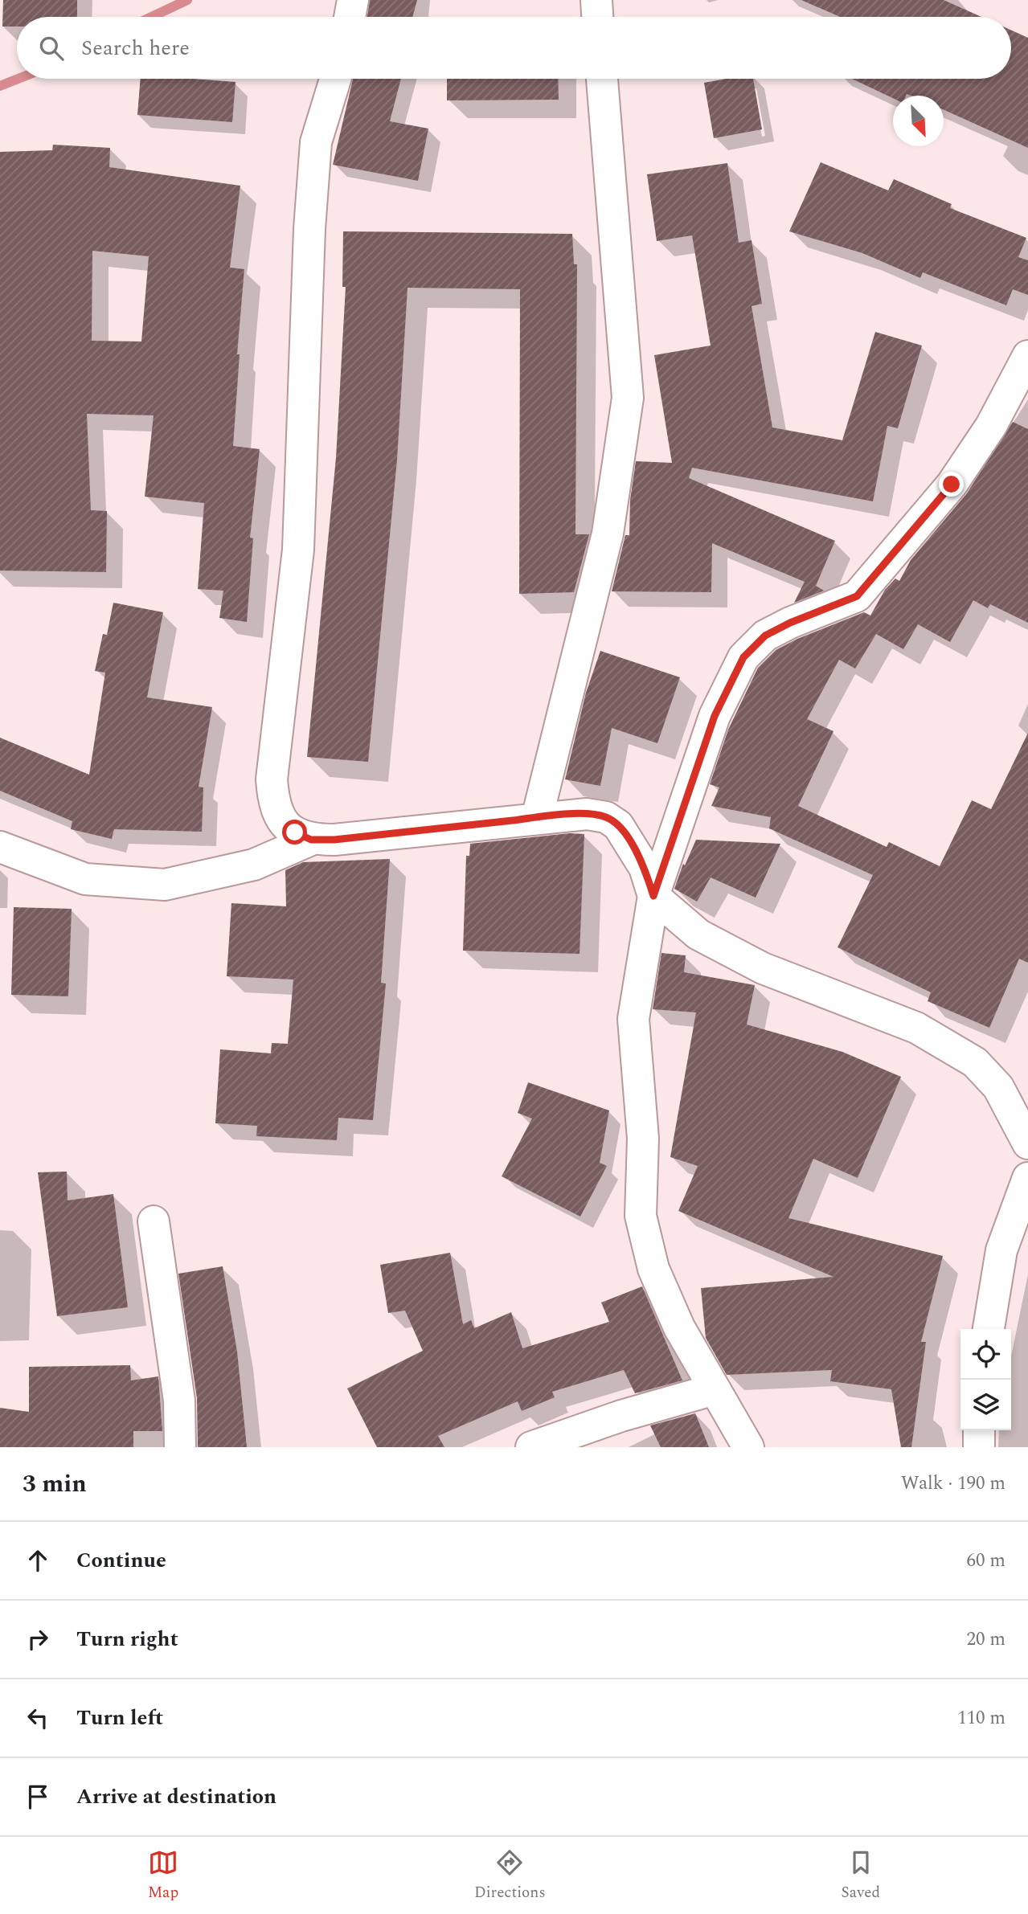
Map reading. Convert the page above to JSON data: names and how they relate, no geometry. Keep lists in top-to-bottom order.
{
  "north": "bottom right",
  "page": {
    "search": "Search here",
    "heading": ["3 min", "Walk · 190 m"],
    "list": [
      ["Continue", "60 m"],
      ["Turn right", "20 m"],
      ["Turn left", "110 m"],
      "Arrive at destination"
    ],
    "nav": ["Map", "Directions", "Saved"]
  }
}
